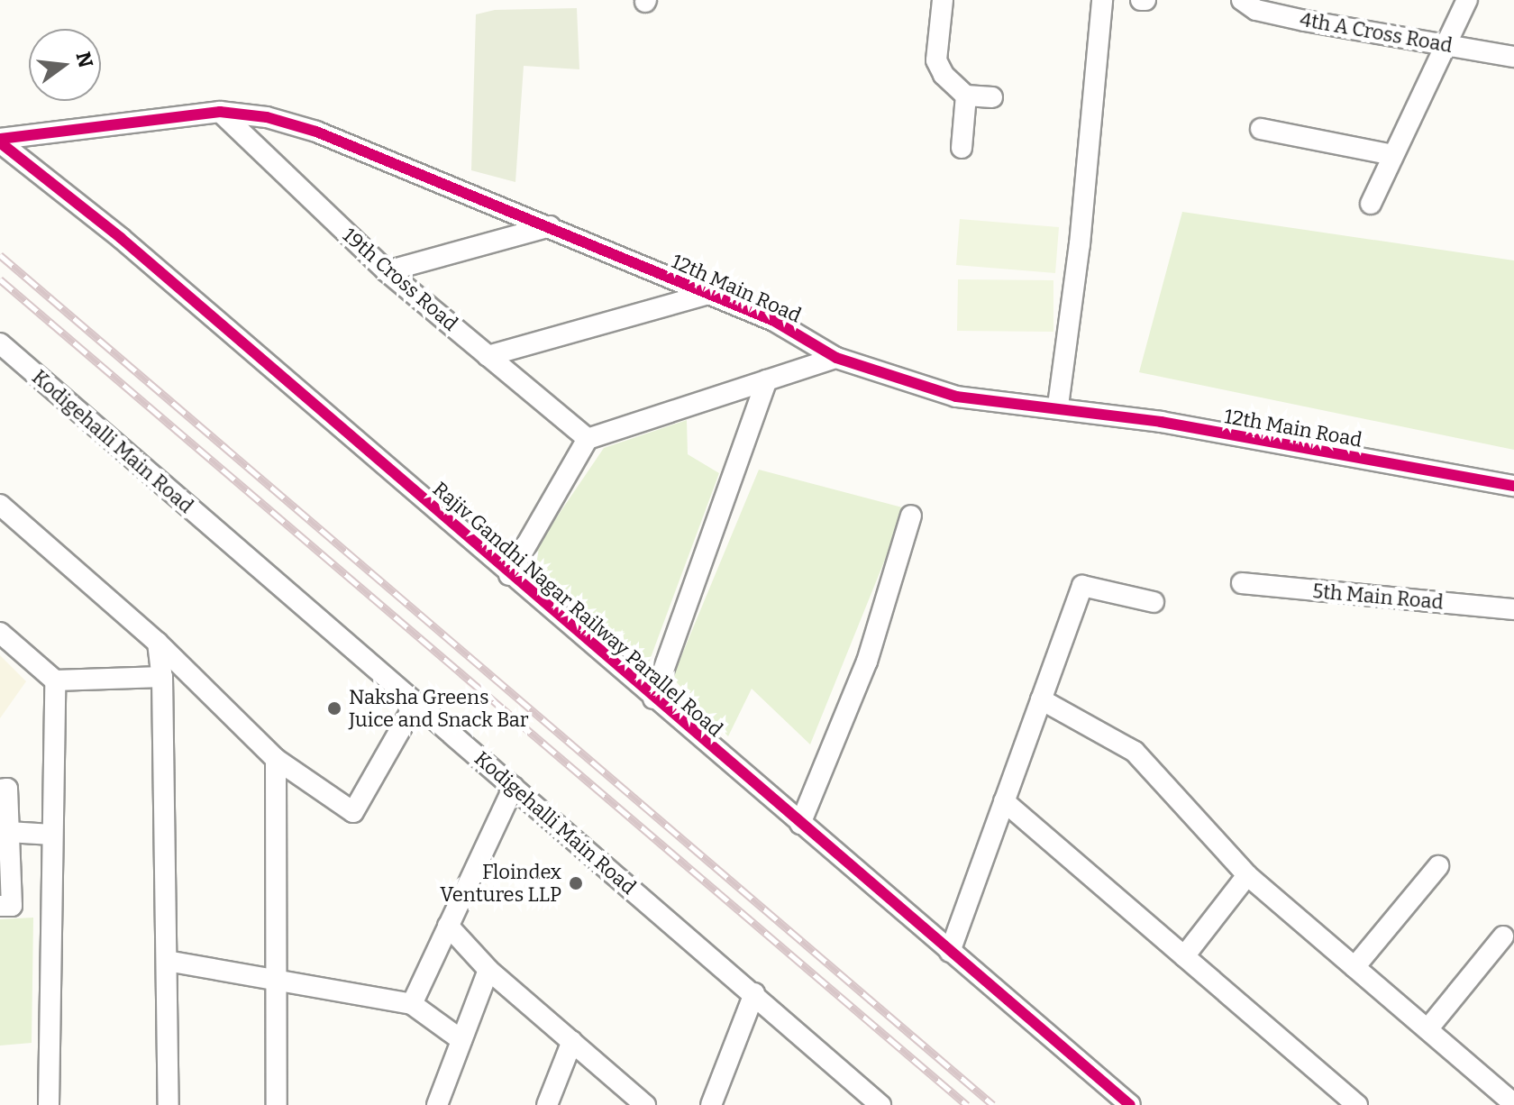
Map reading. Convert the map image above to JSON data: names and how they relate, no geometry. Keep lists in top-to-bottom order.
{
  "streets": {
    "street": [
      "4th A Cross Road",
      "19th Cross Road",
      "12th Main Road",
      "Kodigehalli Main Road",
      "5th Main Road",
      "Rajiv Gandhi Nagar Railway Parallel Road"
    ]
  },
  "crossings": [
    ["19th Cross Road", "12th Main Road"],
    ["12th Main Road", "Rajiv Gandhi Nagar Railway Parallel Road"]
  ],
  "places": ["Naksha Greens Juice and Snack Bar", "Floindex Ventures LLP"],
  "north": "right"
}
